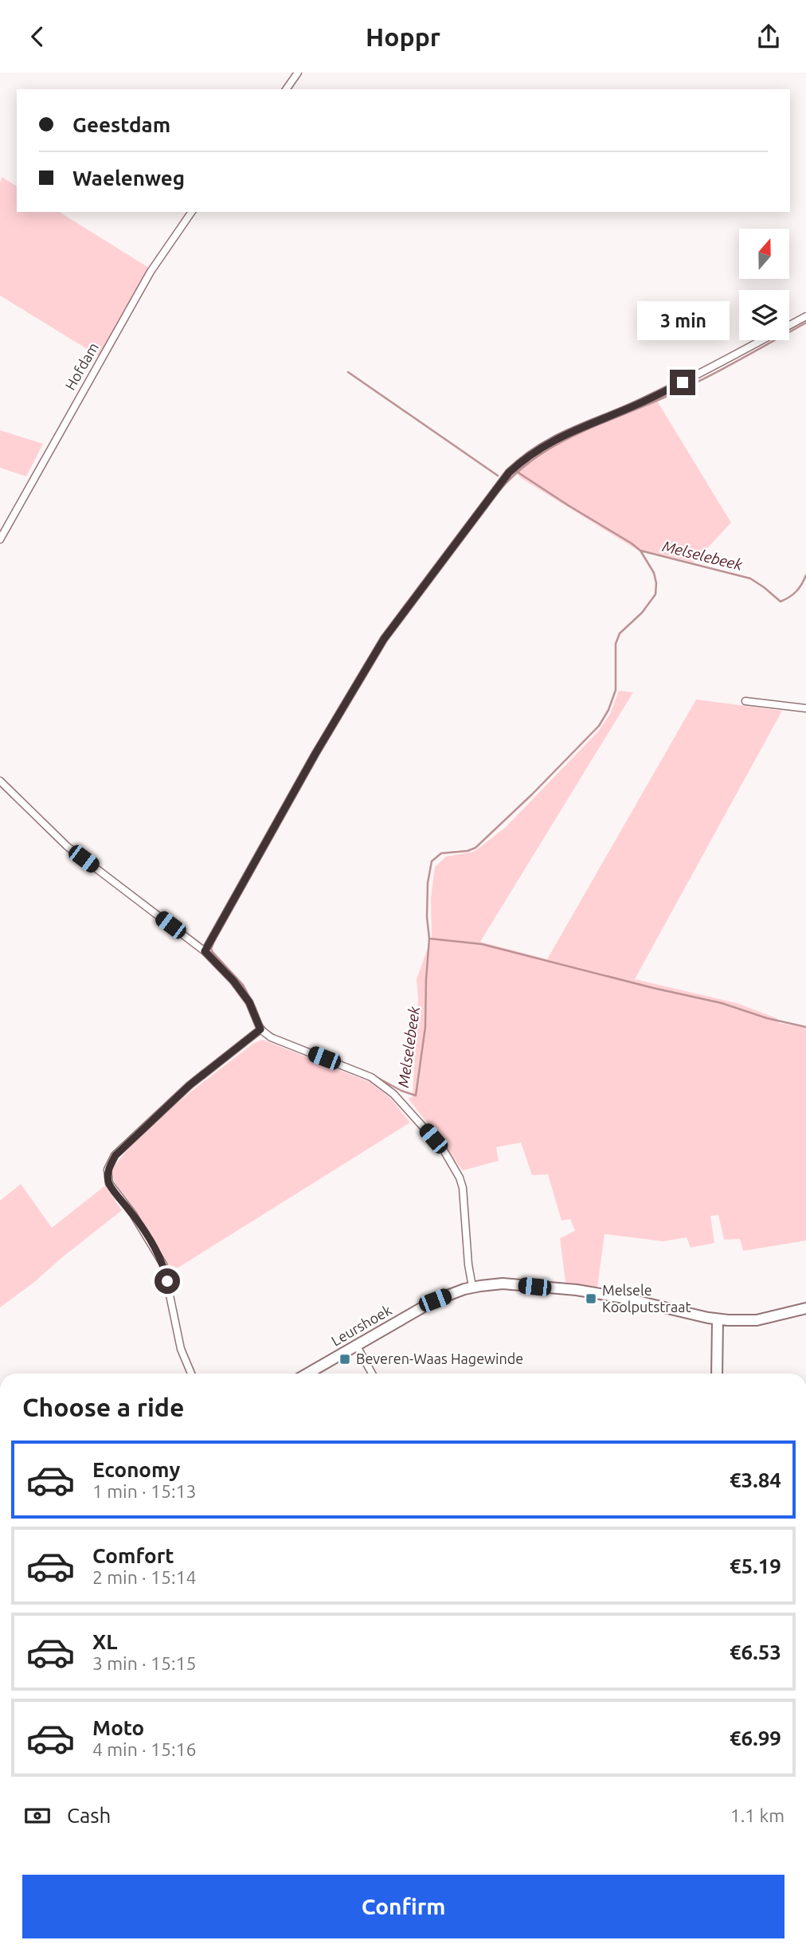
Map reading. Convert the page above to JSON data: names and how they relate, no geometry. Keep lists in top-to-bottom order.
{
  "streets": {
    "street": ["Hofdam", "Leurshoek"]
  },
  "water": ["Melselebeek"],
  "places": {
    "transit": ["Melsele Koolputstraat", "Beveren-Waas Hagewinde"]
  },
  "north": "top",
  "page": {
    "header": "Hoppr",
    "banner": ["Geestdam", "Waelenweg"],
    "bubble": "3 min",
    "heading": "Choose a ride",
    "list": [
      {
        "name": "Economy",
        "note": "1 min · 15:13",
        "value": "€3.84"
      },
      {
        "name": "Comfort",
        "note": "2 min · 15:14",
        "value": "€5.19"
      },
      {
        "name": "XL",
        "note": "3 min · 15:15",
        "value": "€6.53"
      },
      {
        "name": "Moto",
        "note": "4 min · 15:16",
        "value": "€6.99"
      }
    ],
    "pay": ["Cash", "1.1 km"],
    "buttons": "Confirm"
  }
}
